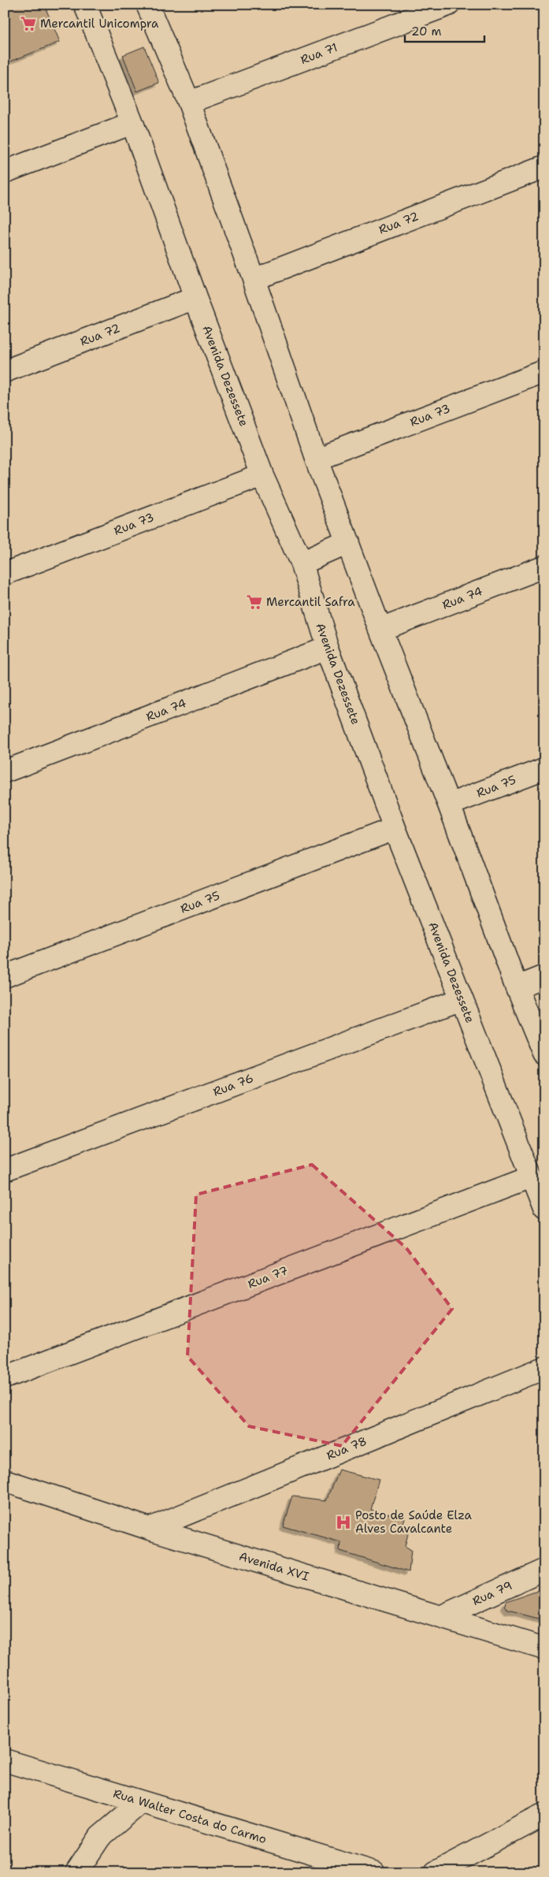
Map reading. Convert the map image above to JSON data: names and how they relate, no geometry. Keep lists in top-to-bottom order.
{
  "streets": {
    "street": [
      "Rua 71",
      "Rua 72",
      "Avenida Dezessete",
      "Rua 73",
      "Rua 74",
      "Rua 75",
      "Rua 76",
      "Rua 77",
      "Rua 78",
      "Avenida XVI",
      "Rua 79",
      "Rua Walter Costa do Carmo"
    ]
  },
  "crossings": [
    ["Rua 72", "Avenida Dezessete"],
    ["Avenida Dezessete", "Rua 73"],
    ["Avenida Dezessete", "Rua 74"],
    ["Avenida Dezessete", "Rua 75"],
    ["Avenida Dezessete", "Rua 76"],
    ["Avenida Dezessete", "Rua 77"],
    ["Rua 78", "Avenida XVI"],
    ["Avenida XVI", "Rua 79"]
  ],
  "places": {
    "supermarket": ["Mercantil Unicompra", "Mercantil Safra"],
    "hospital": ["Posto de Saúde Elza Alves Cavalcante"]
  },
  "scale_bar": "20 m"
}
